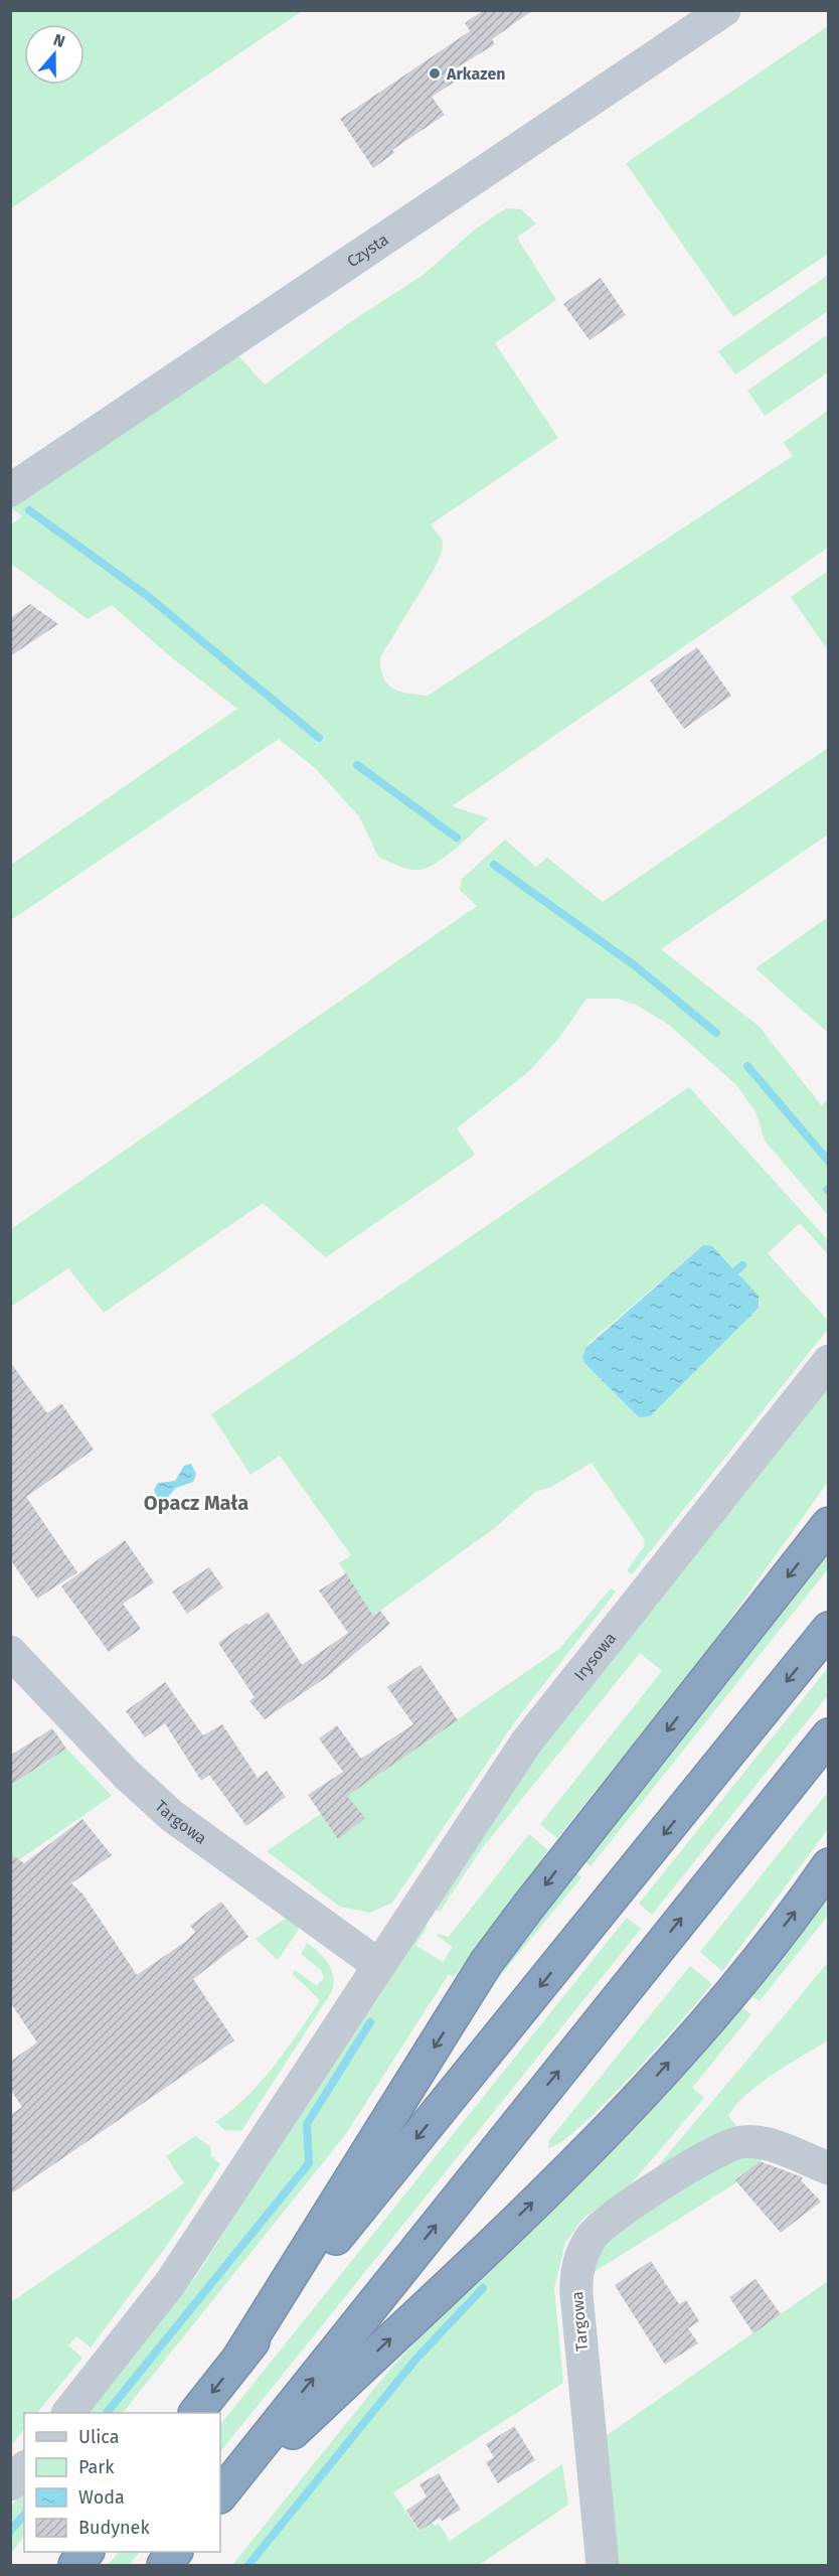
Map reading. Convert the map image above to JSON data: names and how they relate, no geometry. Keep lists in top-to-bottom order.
{
  "streets": {
    "street": ["Czysta", "Irysowa", "Targowa"]
  },
  "crossings": [
    ["Irysowa", "Targowa"]
  ],
  "districts": ["Opacz Mała"],
  "places": ["Arkazen"],
  "legend": [
    "Ulica",
    "Park",
    "Woda",
    "Budynek"
  ],
  "north": "top"
}
